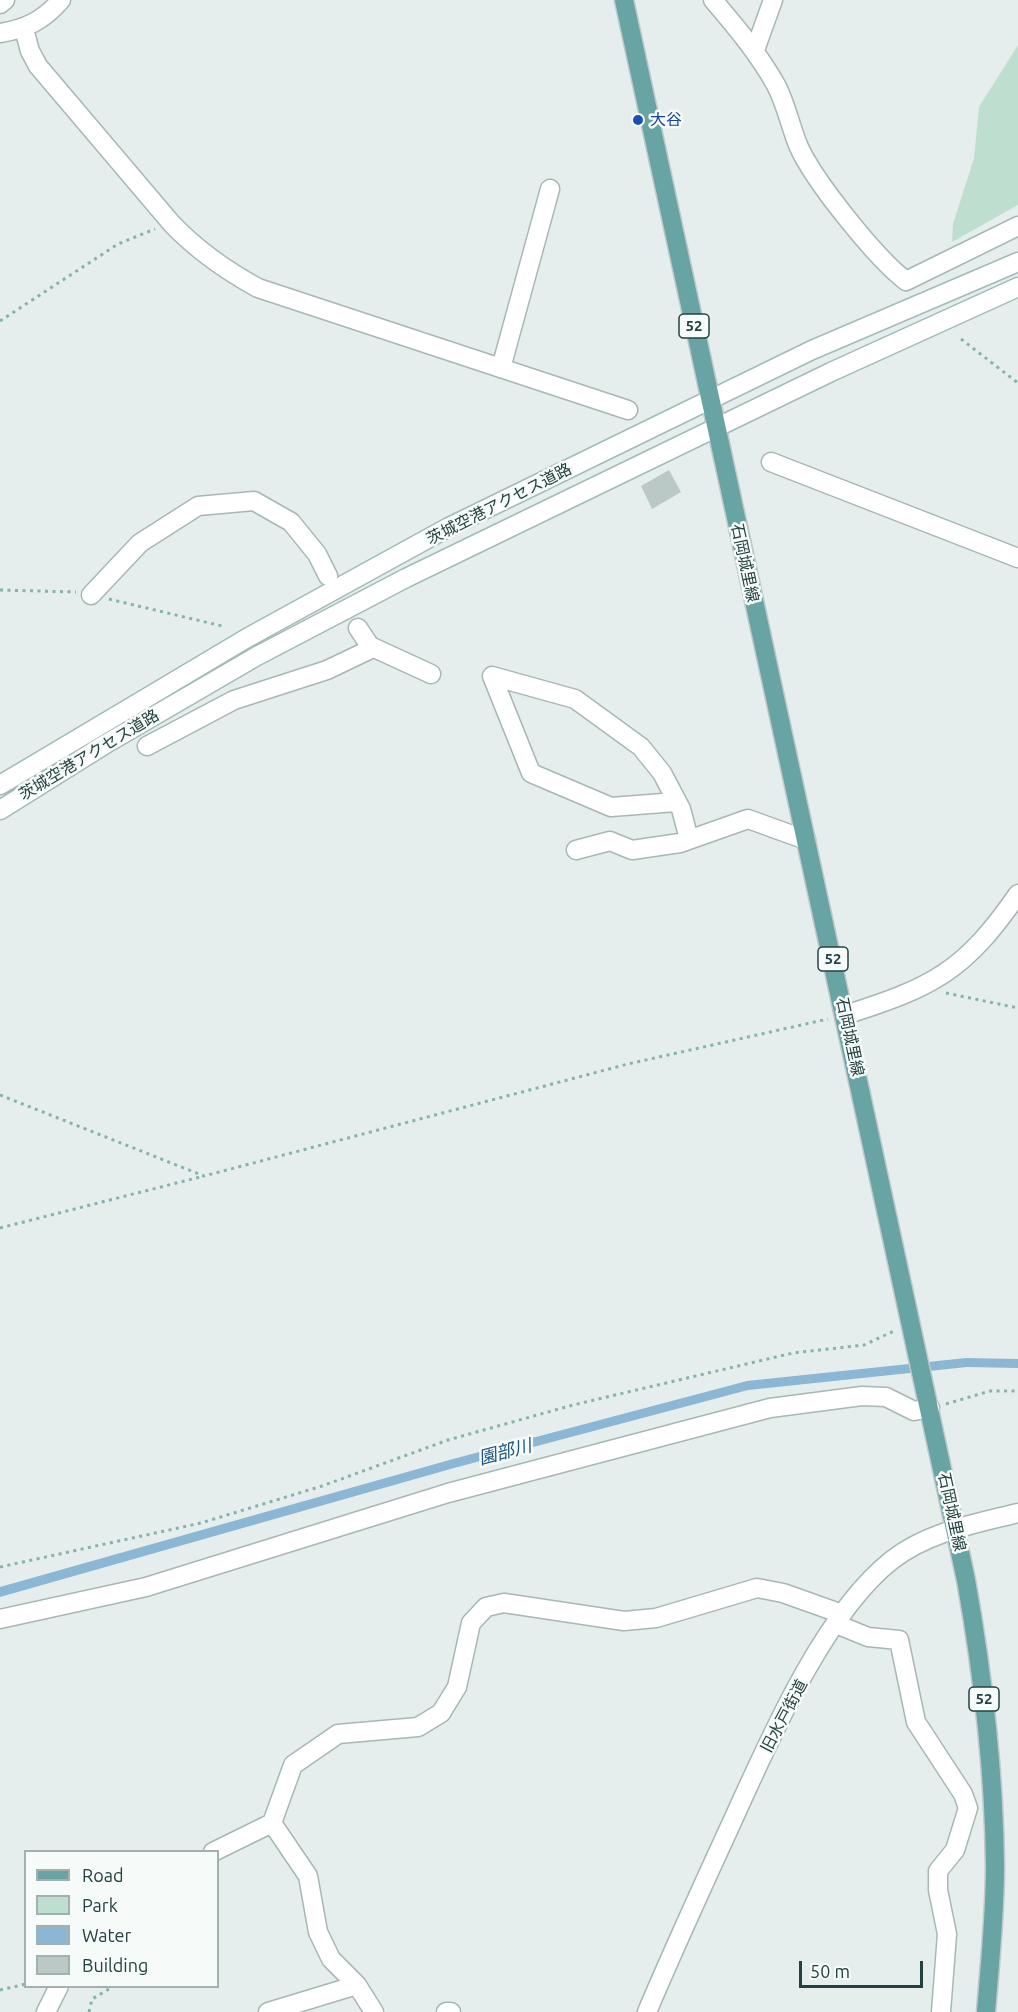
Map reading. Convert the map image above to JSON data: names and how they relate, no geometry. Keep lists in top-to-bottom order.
{
  "streets": {
    "main road": ["52", "石岡城里線"],
    "street": ["茨城空港アクセス道路", "旧水戸街道"]
  },
  "crossings": [
    ["茨城空港アクセス道路", "石岡城里線"],
    ["石岡城里線", "旧水戸街道"]
  ],
  "water": ["園部川"],
  "places": ["大谷"],
  "legend": [
    "Road",
    "Park",
    "Water",
    "Building"
  ],
  "scale_bar": "50 m"
}
